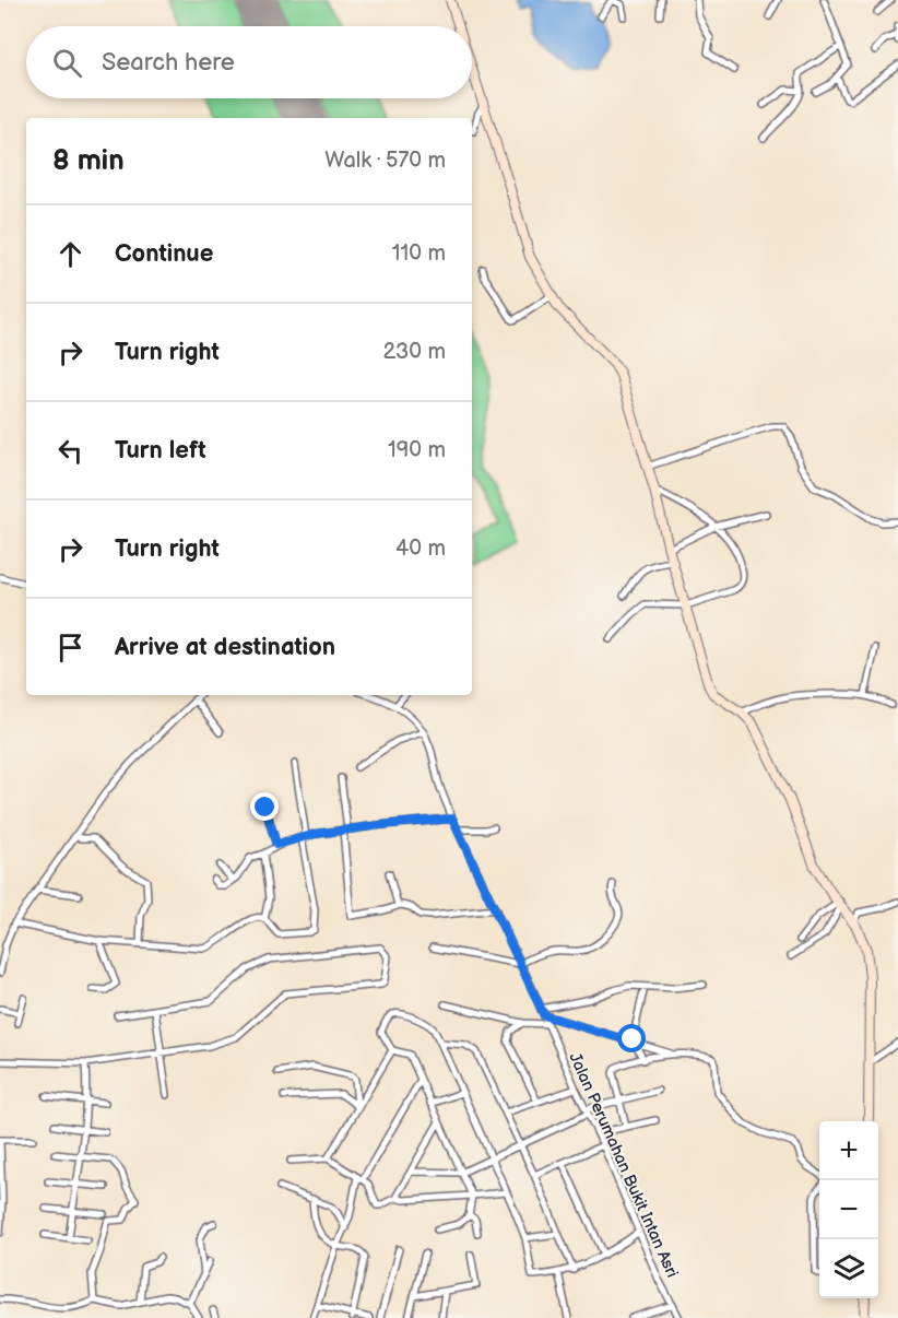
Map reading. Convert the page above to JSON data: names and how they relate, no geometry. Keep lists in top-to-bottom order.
{
  "streets": {
    "street": ["Jalan Perumahan Bukit Intan Asri"]
  },
  "page": {
    "search": "Search here",
    "heading": ["8 min", "Walk · 570 m"],
    "list": [
      ["Continue", "110 m"],
      ["Turn right", "230 m"],
      ["Turn left", "190 m"],
      ["Turn right", "40 m"],
      "Arrive at destination"
    ],
    "map_buttons": ["+", "−"]
  }
}
